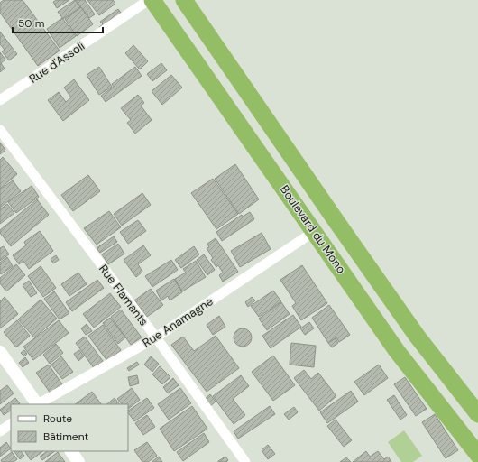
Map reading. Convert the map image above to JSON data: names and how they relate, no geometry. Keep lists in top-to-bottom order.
{
  "streets": {
    "highway": ["Boulevard du Mono"],
    "street": ["Rue d'Assoli", "Rue Flamants", "Rue Anamagne"]
  },
  "crossings": [
    ["Boulevard du Mono", "Rue Anamagne"],
    ["Rue Flamants", "Rue Anamagne"]
  ],
  "legend": ["Route", "Bâtiment"],
  "scale_bar": "50 m"
}
